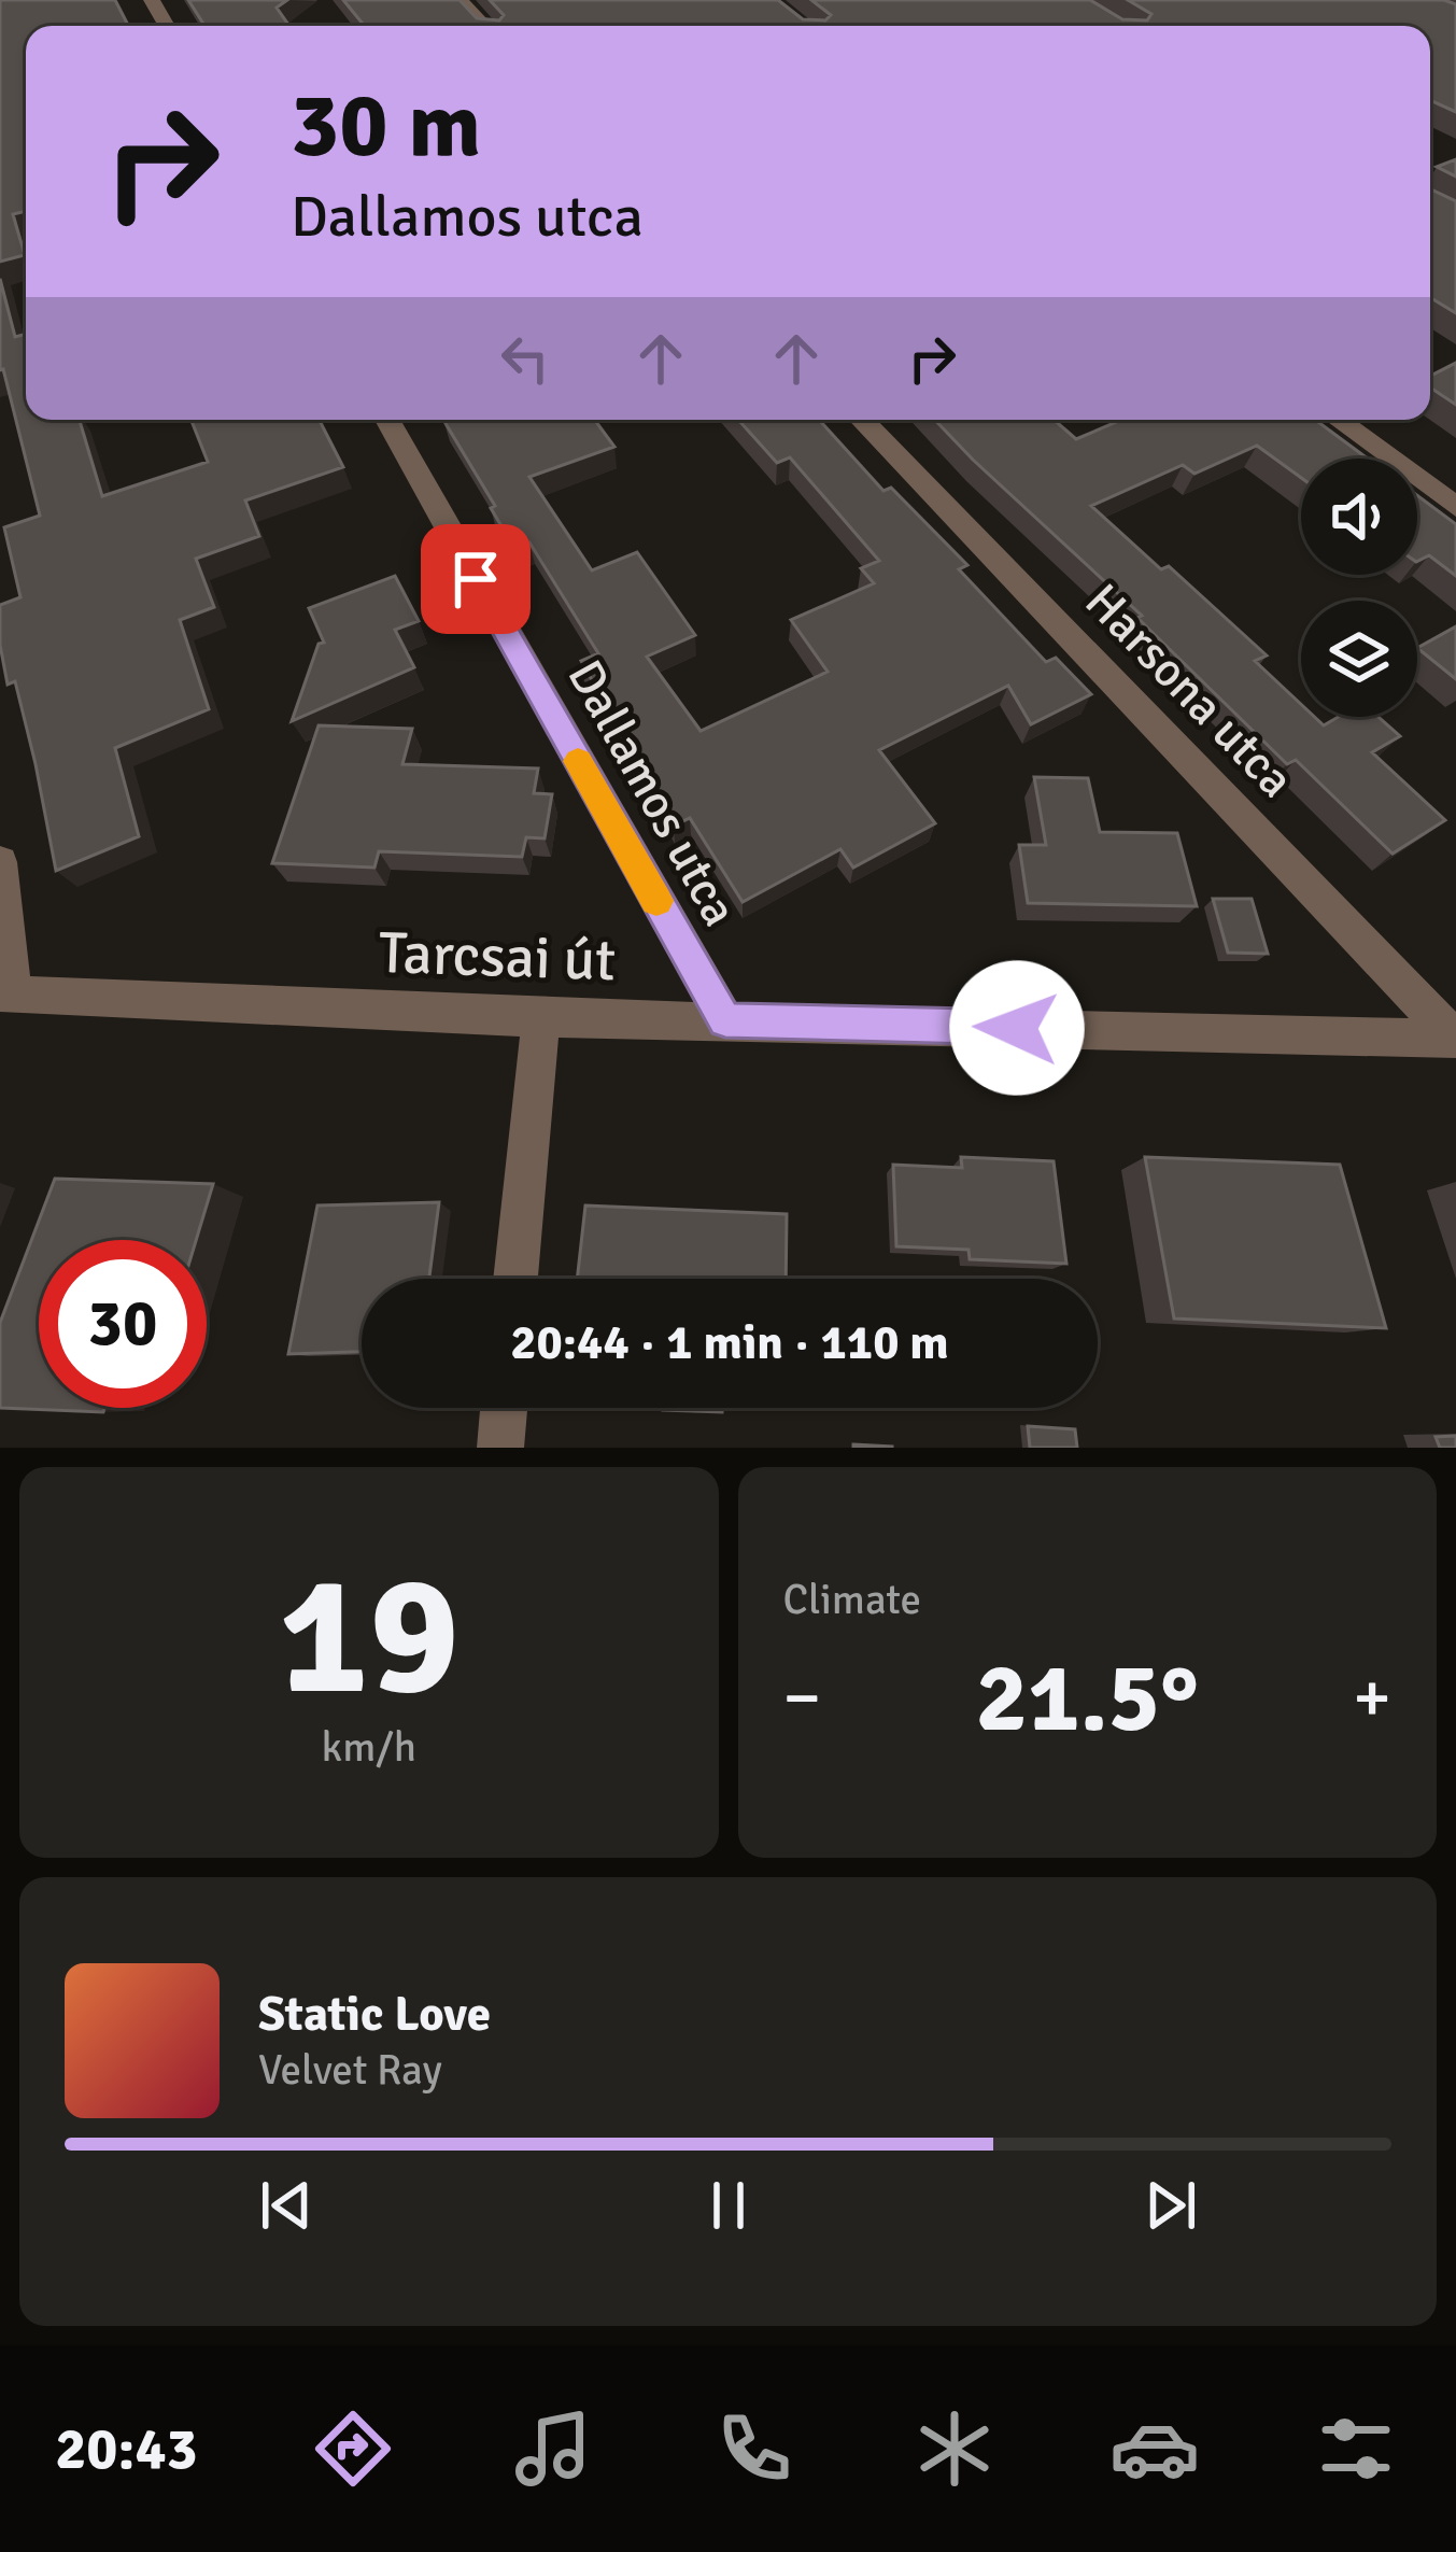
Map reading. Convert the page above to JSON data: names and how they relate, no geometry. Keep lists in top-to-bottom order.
{
  "streets": {
    "street": ["Harsona utca", "Dallamos utca", "Tarcsai út"]
  },
  "crossings": [
    ["Harsona utca", "Tarcsai út"],
    ["Dallamos utca", "Tarcsai út"]
  ],
  "page": {
    "turn": ["30 m", "Dallamos utca"],
    "limit": "30",
    "trip": "20:44 · 1 min · 110 m",
    "tile": [
      ["19", "km/h"],
      "Climate"
    ],
    "heat": ["−", "21.5°", "+"],
    "song": ["Static Love", "Velvet Ray"],
    "tabs": "20:43"
  }
}
